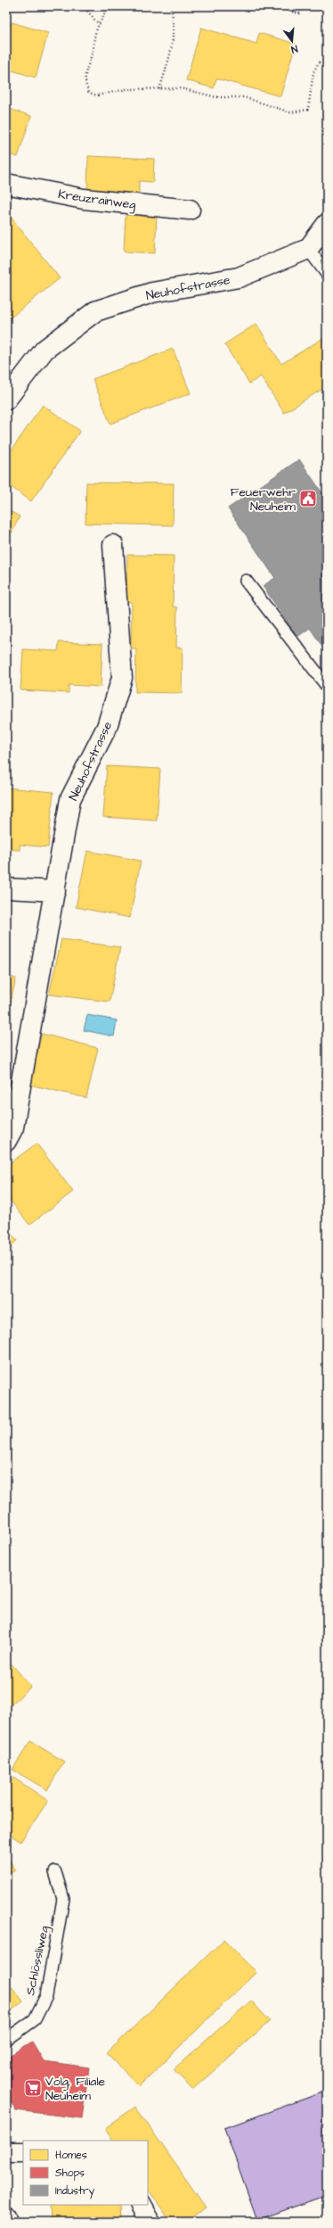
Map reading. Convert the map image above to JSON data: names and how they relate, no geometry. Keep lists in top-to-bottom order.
{
  "streets": {
    "street": ["Kreuzrainweg", "Neuhofstrasse"],
    "lane": ["Schlössliweg"]
  },
  "places": {
    "public building": ["Feuerwehr Neuheim"],
    "supermarket": ["Volg, Filiale Neuheim"]
  },
  "legend": ["Homes", "Shops", "Industry"],
  "north": "bottom"
}
